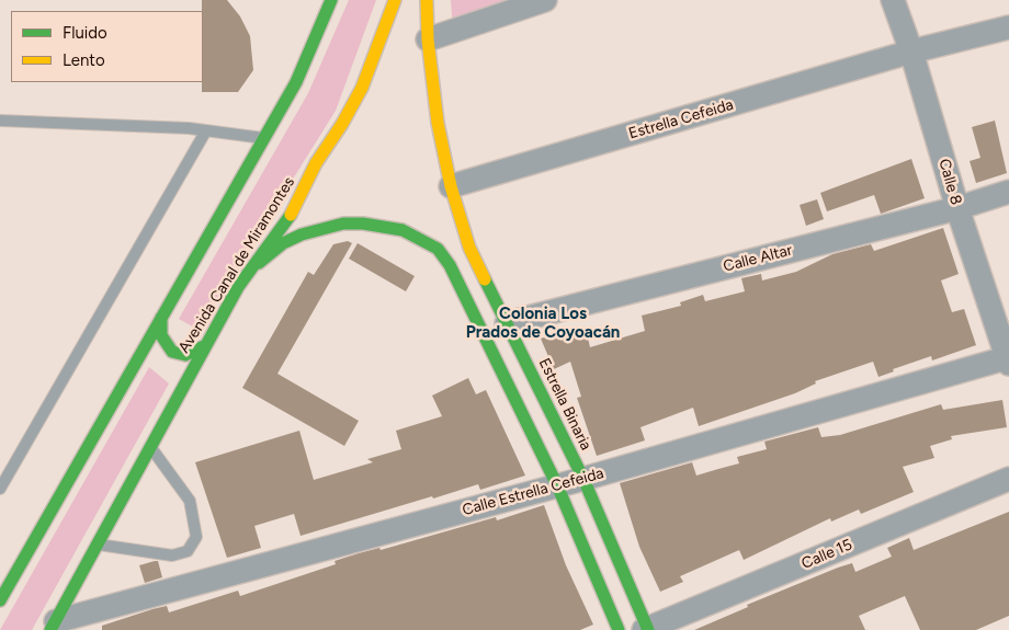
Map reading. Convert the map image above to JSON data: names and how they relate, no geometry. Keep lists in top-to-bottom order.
{
  "streets": {
    "main road": ["Avenida Canal de Miramontes", "Estrella Binaria"],
    "street": [
      "Estrella Cefeida",
      "Calle 8",
      "Calle Altar",
      "Calle Estrella Cefeida",
      "Calle 15"
    ]
  },
  "crossings": [
    ["Estrella Cefeida", "Calle 8"],
    ["Estrella Cefeida", "Estrella Binaria"],
    ["Calle 8", "Calle Altar"],
    ["Calle 8", "Calle Estrella Cefeida"],
    ["Calle Altar", "Estrella Binaria"],
    ["Avenida Canal de Miramontes", "Calle Estrella Cefeida"],
    ["Estrella Binaria", "Calle Estrella Cefeida"],
    ["Estrella Binaria", "Calle 15"]
  ],
  "districts": ["Colonia Los Prados de Coyoacán"],
  "legend": ["Fluido", "Lento"]
}
